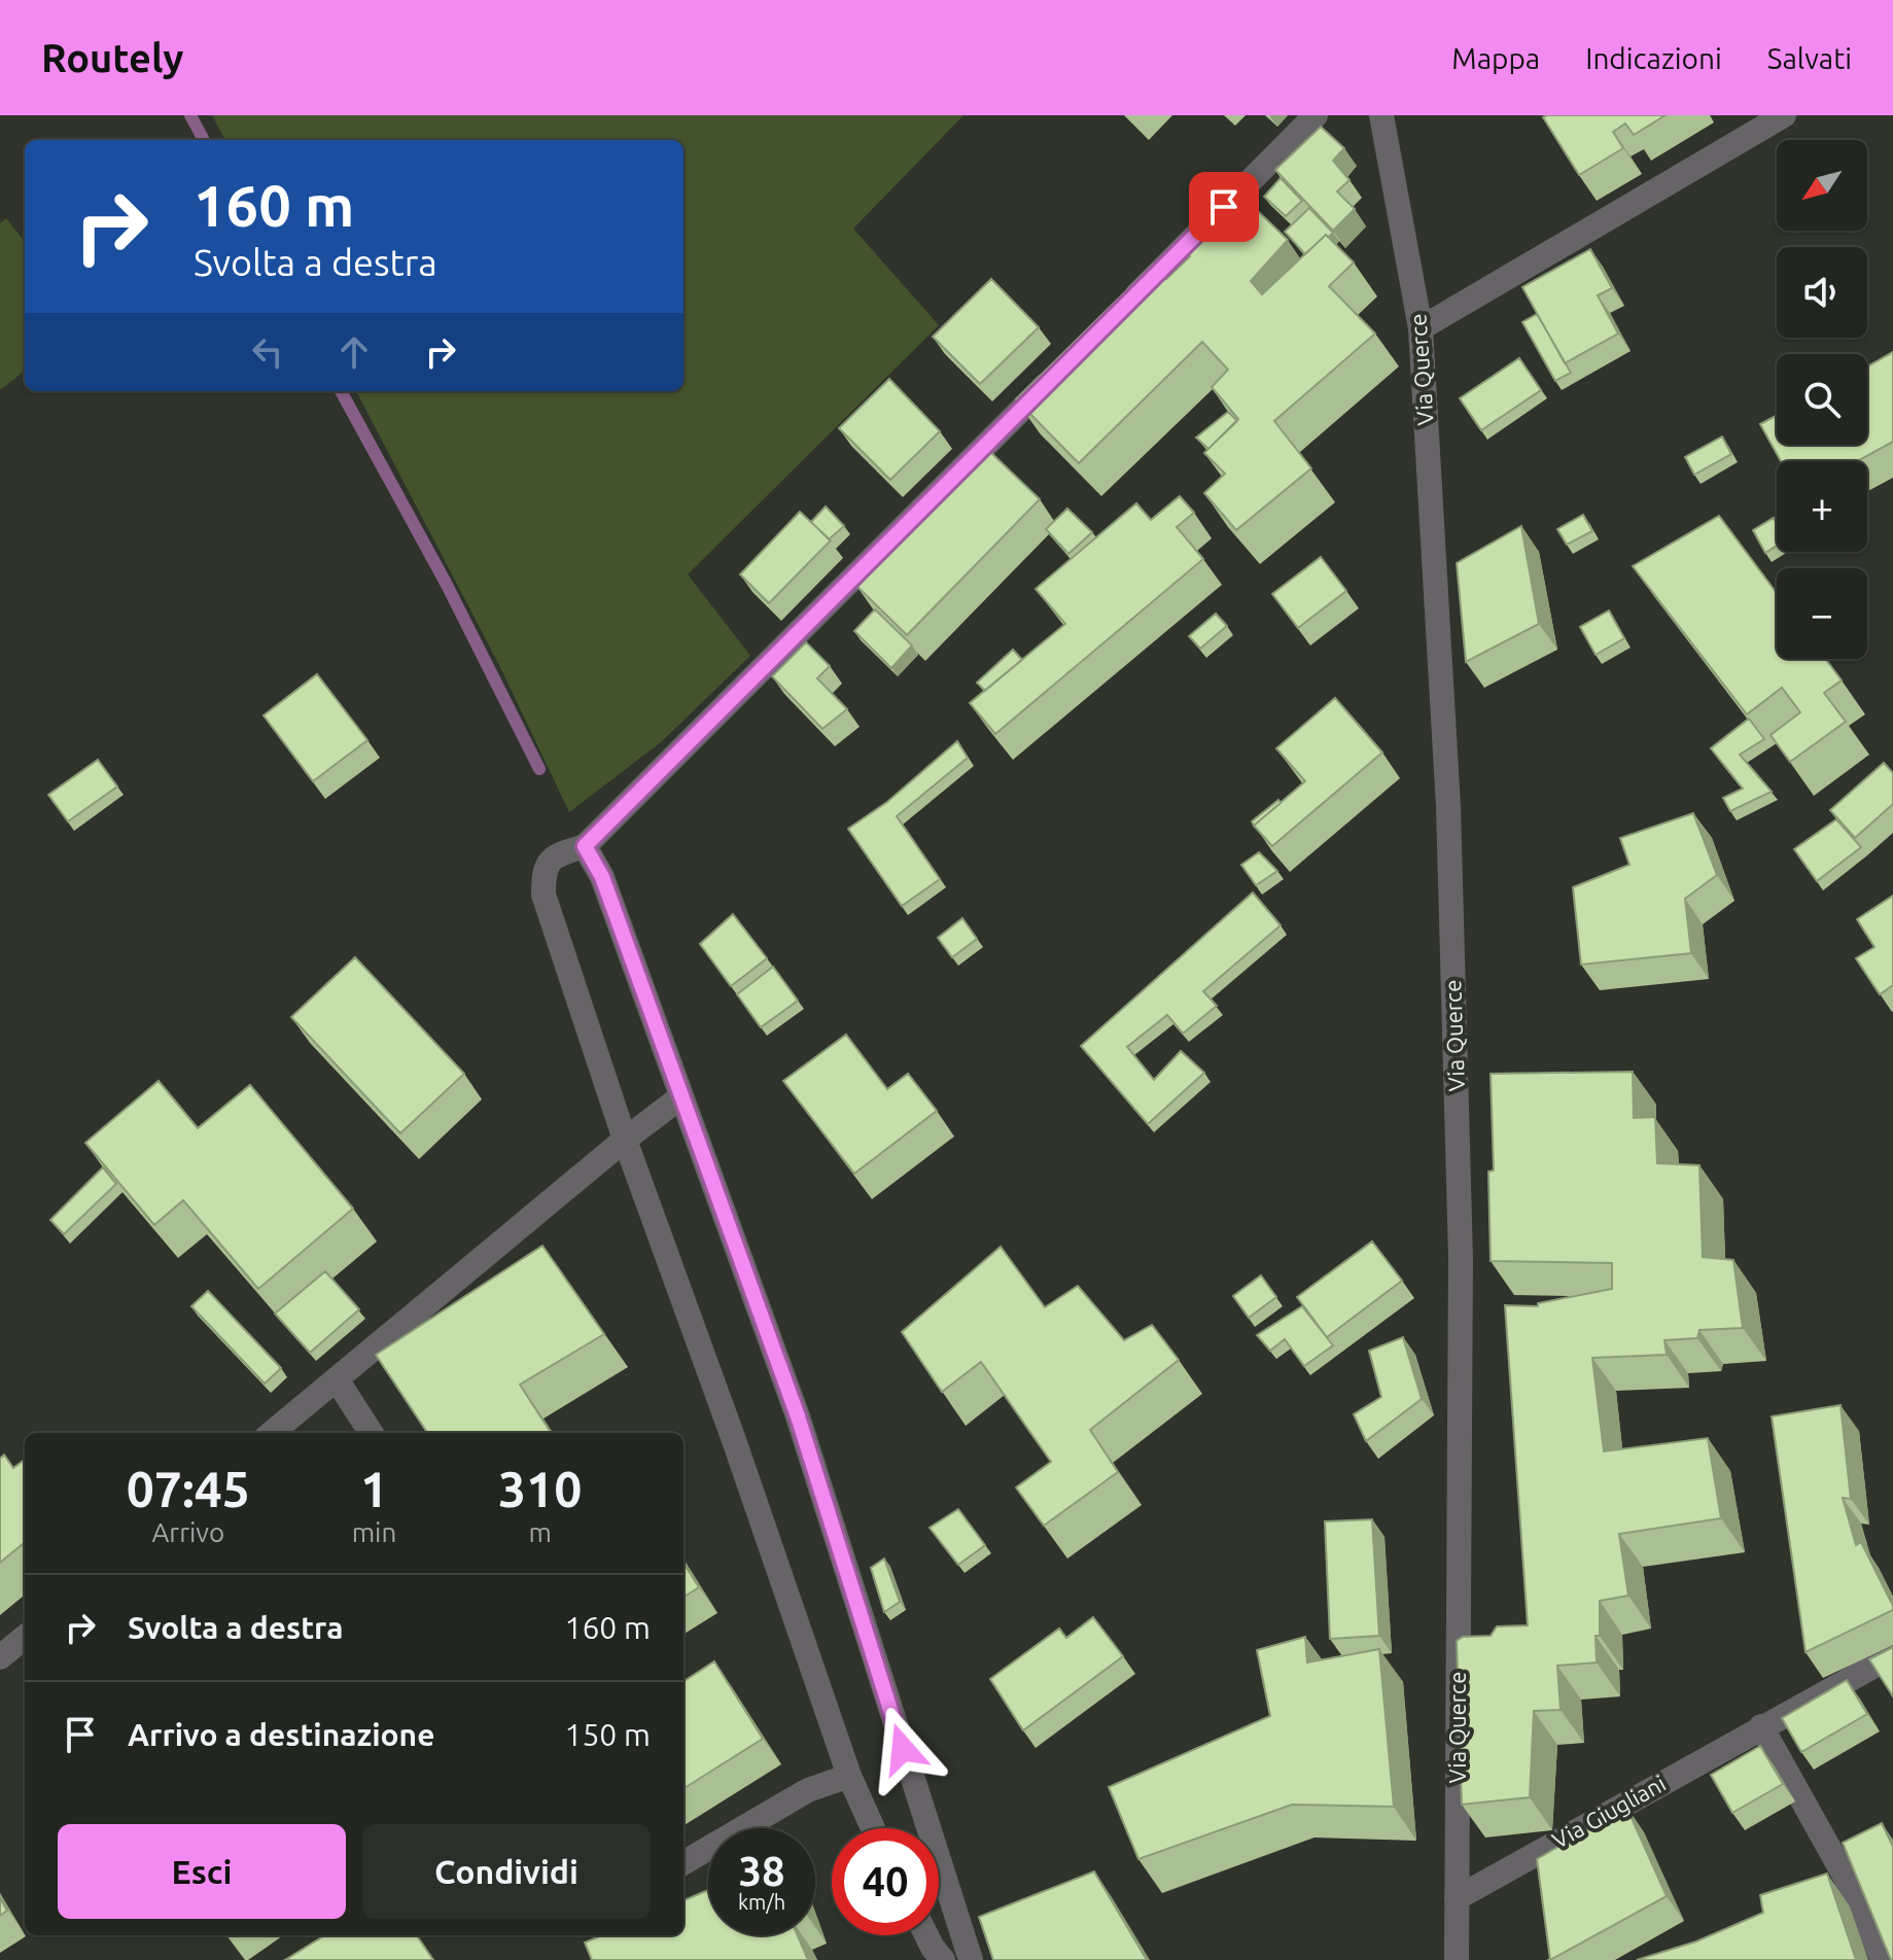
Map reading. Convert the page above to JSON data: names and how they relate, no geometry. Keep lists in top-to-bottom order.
{
  "streets": {
    "street": ["Via Querce", "Via Giugliani"]
  },
  "crossings": [
    ["Via Querce", "Via Giugliani"]
  ],
  "north": "bottom left",
  "page": {
    "header": "Routely",
    "nav": ["Mappa", "Indicazioni", "Salvati"],
    "map_buttons": ["+", "−"],
    "turn": ["160 m", "Svolta a destra"],
    "eta": [
      "07:45",
      "Arrivo",
      "1",
      "min",
      "310",
      "m"
    ],
    "list": [
      {
        "name": "Svolta a destra",
        "value": "160 m"
      },
      {
        "name": "Arrivo a destinazione",
        "value": "150 m"
      }
    ],
    "buttons": ["Esci", "Condividi"],
    "speed": "38 km/h",
    "limit": "40"
  }
}
